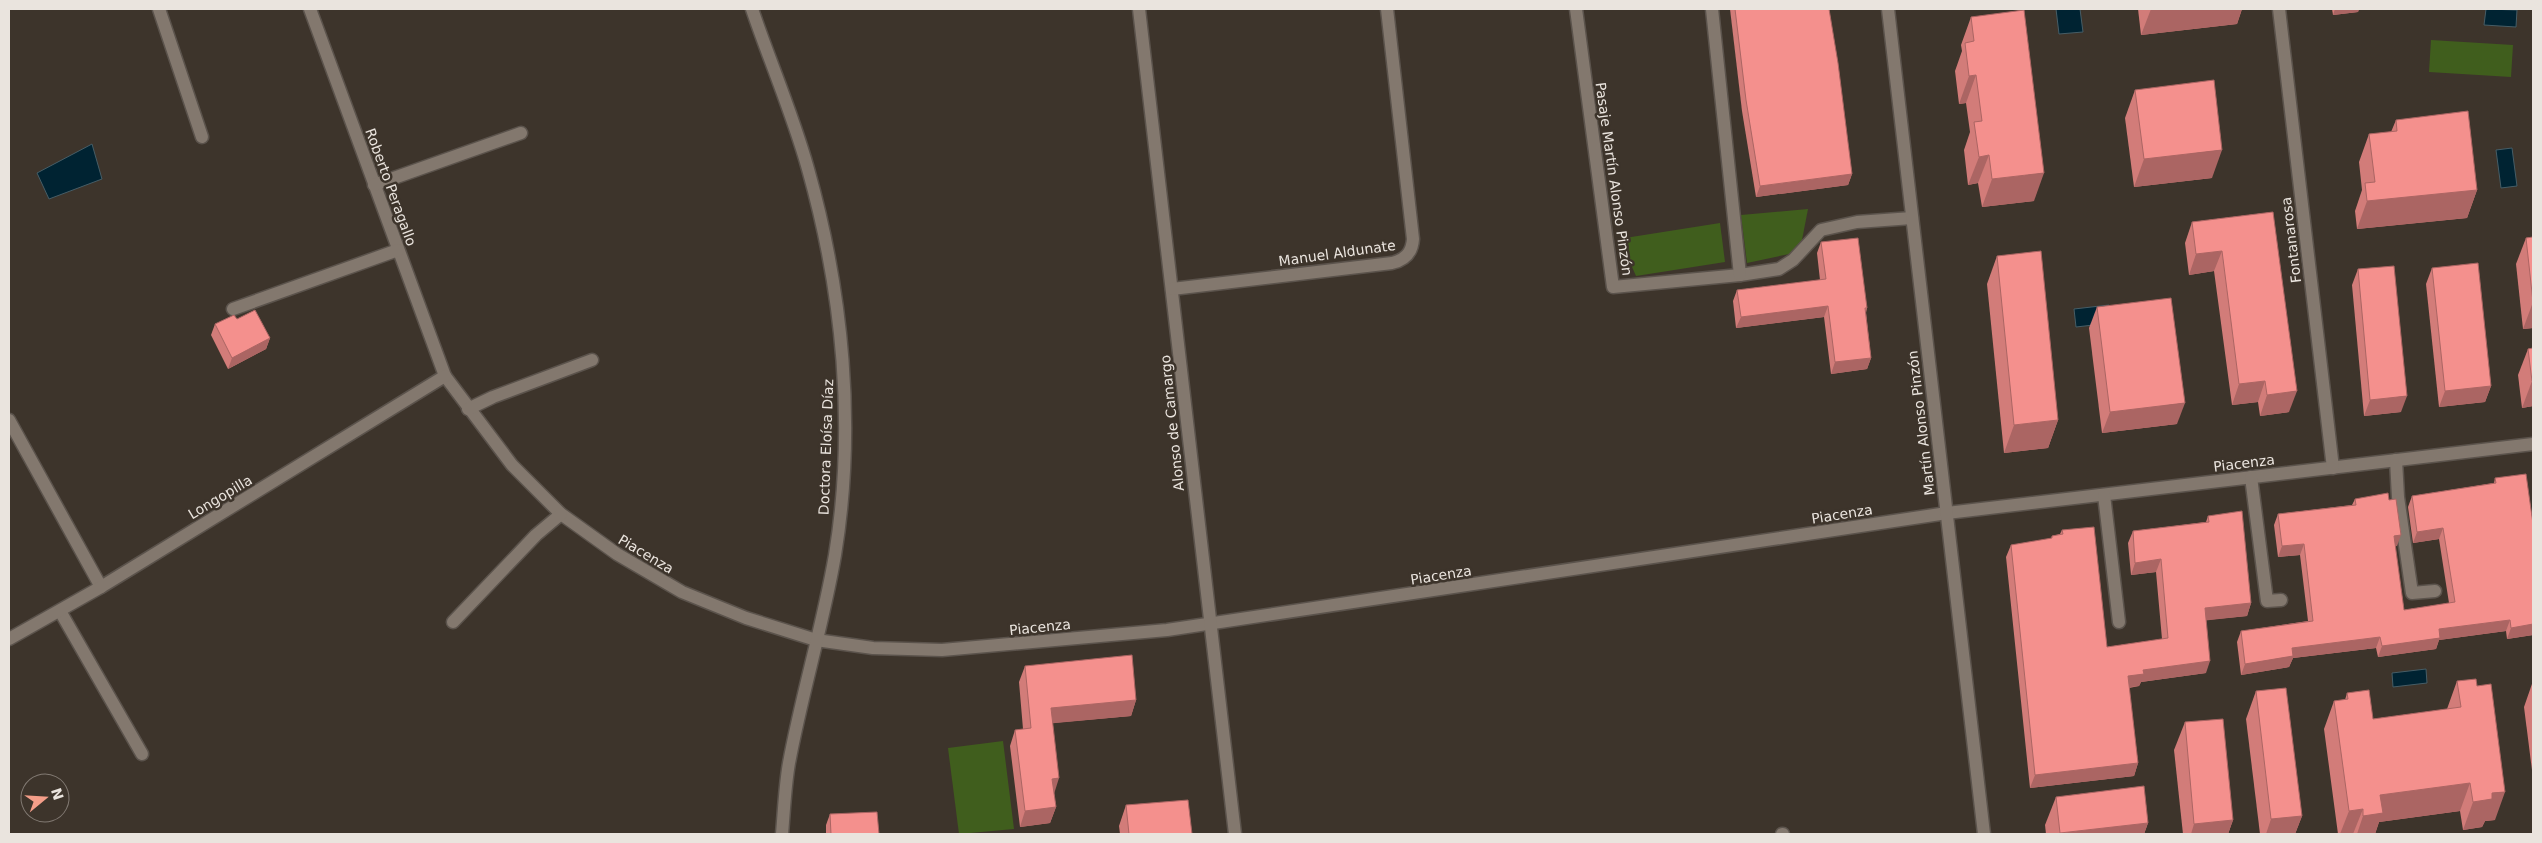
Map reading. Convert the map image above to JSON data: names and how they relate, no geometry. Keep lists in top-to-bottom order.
{
  "streets": {
    "street": [
      "Pasaje Martín Alonso Pinzón",
      "Roberto Peragallo",
      "Fontanarosa",
      "Manuel Aldunate",
      "Alonso de Camargo",
      "Martín Alonso Pinzón",
      "Doctora Eloísa Díaz",
      "Piacenza",
      "Longopilla"
    ]
  },
  "crossings": [
    ["Pasaje Martín Alonso Pinzón", "Martín Alonso Pinzón"],
    ["Roberto Peragallo", "Piacenza"],
    ["Roberto Peragallo", "Longopilla"],
    ["Fontanarosa", "Piacenza"],
    ["Manuel Aldunate", "Alonso de Camargo"],
    ["Alonso de Camargo", "Piacenza"],
    ["Martín Alonso Pinzón", "Piacenza"],
    ["Doctora Eloísa Díaz", "Piacenza"],
    ["Piacenza", "Longopilla"]
  ],
  "north": "right"
}
